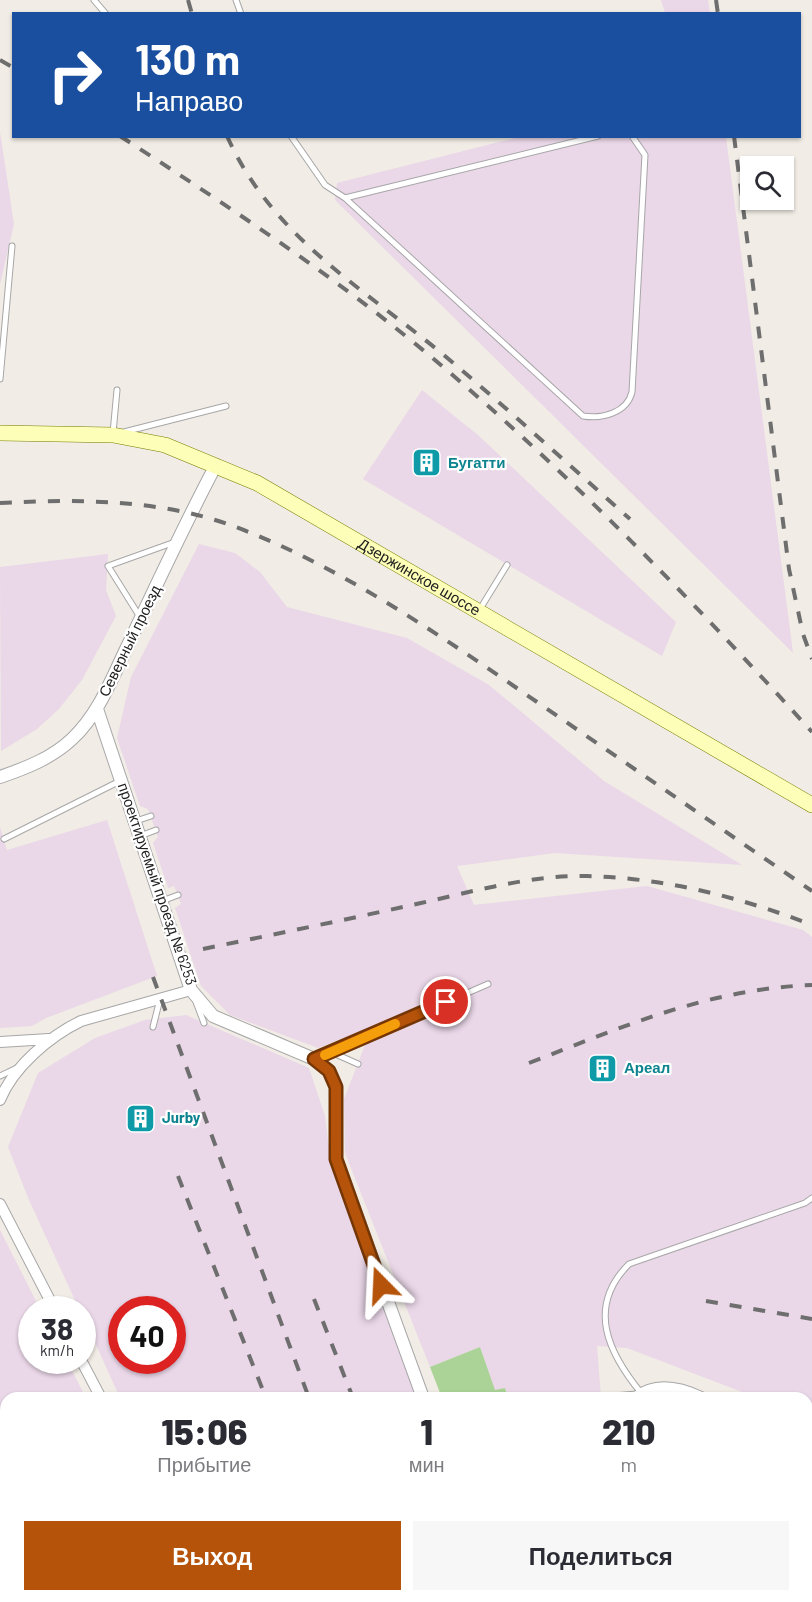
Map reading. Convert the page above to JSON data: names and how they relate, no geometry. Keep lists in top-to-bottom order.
{
  "streets": {
    "main road": ["Дзержинское шоссе"],
    "street": ["Северный проезд", "проектируемый проезд № 6253"]
  },
  "crossings": [
    ["Дзержинское шоссе", "Северный проезд"],
    ["Северный проезд", "проектируемый проезд № 6253"]
  ],
  "places": {
    "building": ["Бугатти", "Ареал", "Jurby"]
  },
  "page": {
    "turn": ["130 m", "Направо"],
    "speed": "38 km/h",
    "limit": "40",
    "eta": [
      "15:06",
      "Прибытие",
      "1",
      "мин",
      "210",
      "m"
    ],
    "buttons": ["Выход", "Поделиться"]
  }
}
